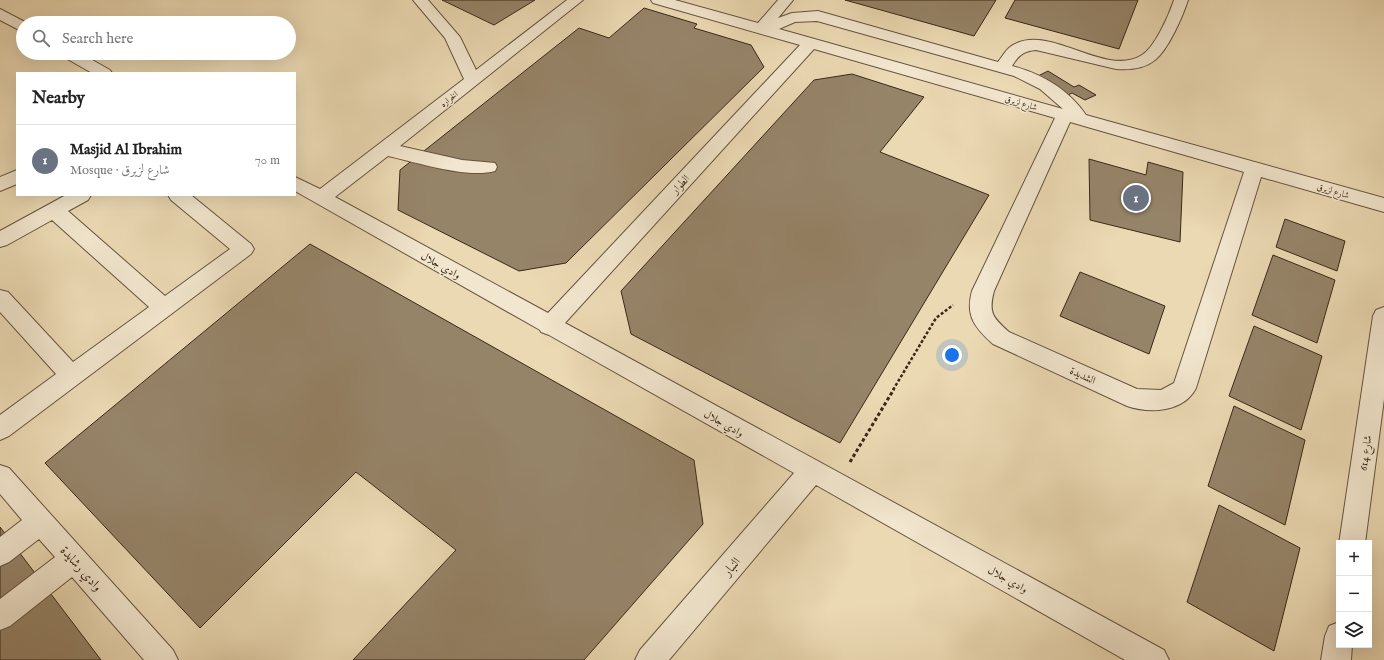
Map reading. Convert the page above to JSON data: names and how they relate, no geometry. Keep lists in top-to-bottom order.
{
  "streets": {
    "street": [
      "الخراره",
      "شارع لزيرق",
      "الطوار",
      "وادي جلال",
      "الشديدة",
      "شارع 614",
      "النبار",
      "وادي رشايدة"
    ]
  },
  "crossings": [
    ["الخراره", "وادي جلال"],
    ["شارع لزيرق", "الطوار"],
    ["شارع لزيرق", "الشديدة"],
    ["الطوار", "وادي جلال"],
    ["وادي جلال", "النبار"]
  ],
  "page": {
    "search": "Search here",
    "heading": "Nearby",
    "list": [
      {
        "mark": "1",
        "name": "Masjid Al Ibrahim",
        "note": "Mosque · شارع لزيرق",
        "value": "70 m"
      }
    ],
    "pins": "1",
    "map_buttons": ["+", "−"]
  }
}
